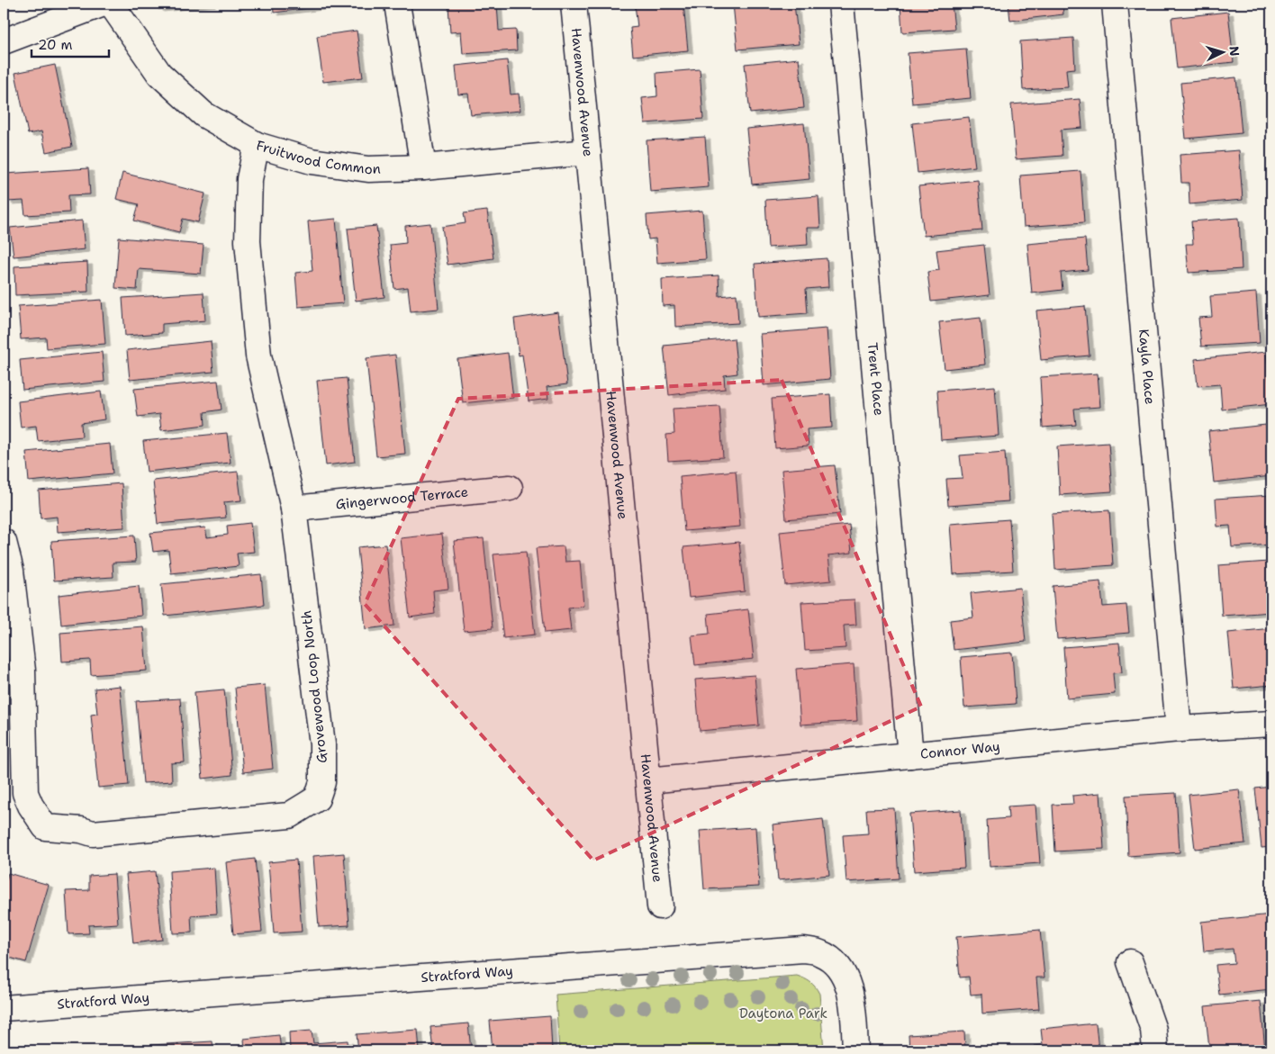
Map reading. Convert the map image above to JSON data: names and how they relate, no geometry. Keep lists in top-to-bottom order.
{
  "streets": {
    "street": [
      "Havenwood Avenue",
      "Fruitwood Common",
      "Kayla Place",
      "Trent Place",
      "Gingerwood Terrace",
      "Grovewood Loop North",
      "Connor Way",
      "Stratford Way"
    ]
  },
  "crossings": [
    ["Havenwood Avenue", "Fruitwood Common"],
    ["Havenwood Avenue", "Connor Way"],
    ["Fruitwood Common", "Grovewood Loop North"],
    ["Kayla Place", "Connor Way"],
    ["Trent Place", "Connor Way"],
    ["Gingerwood Terrace", "Grovewood Loop North"]
  ],
  "parks": ["Daytona Park"],
  "scale_bar": "20 m",
  "north": "right"
}
